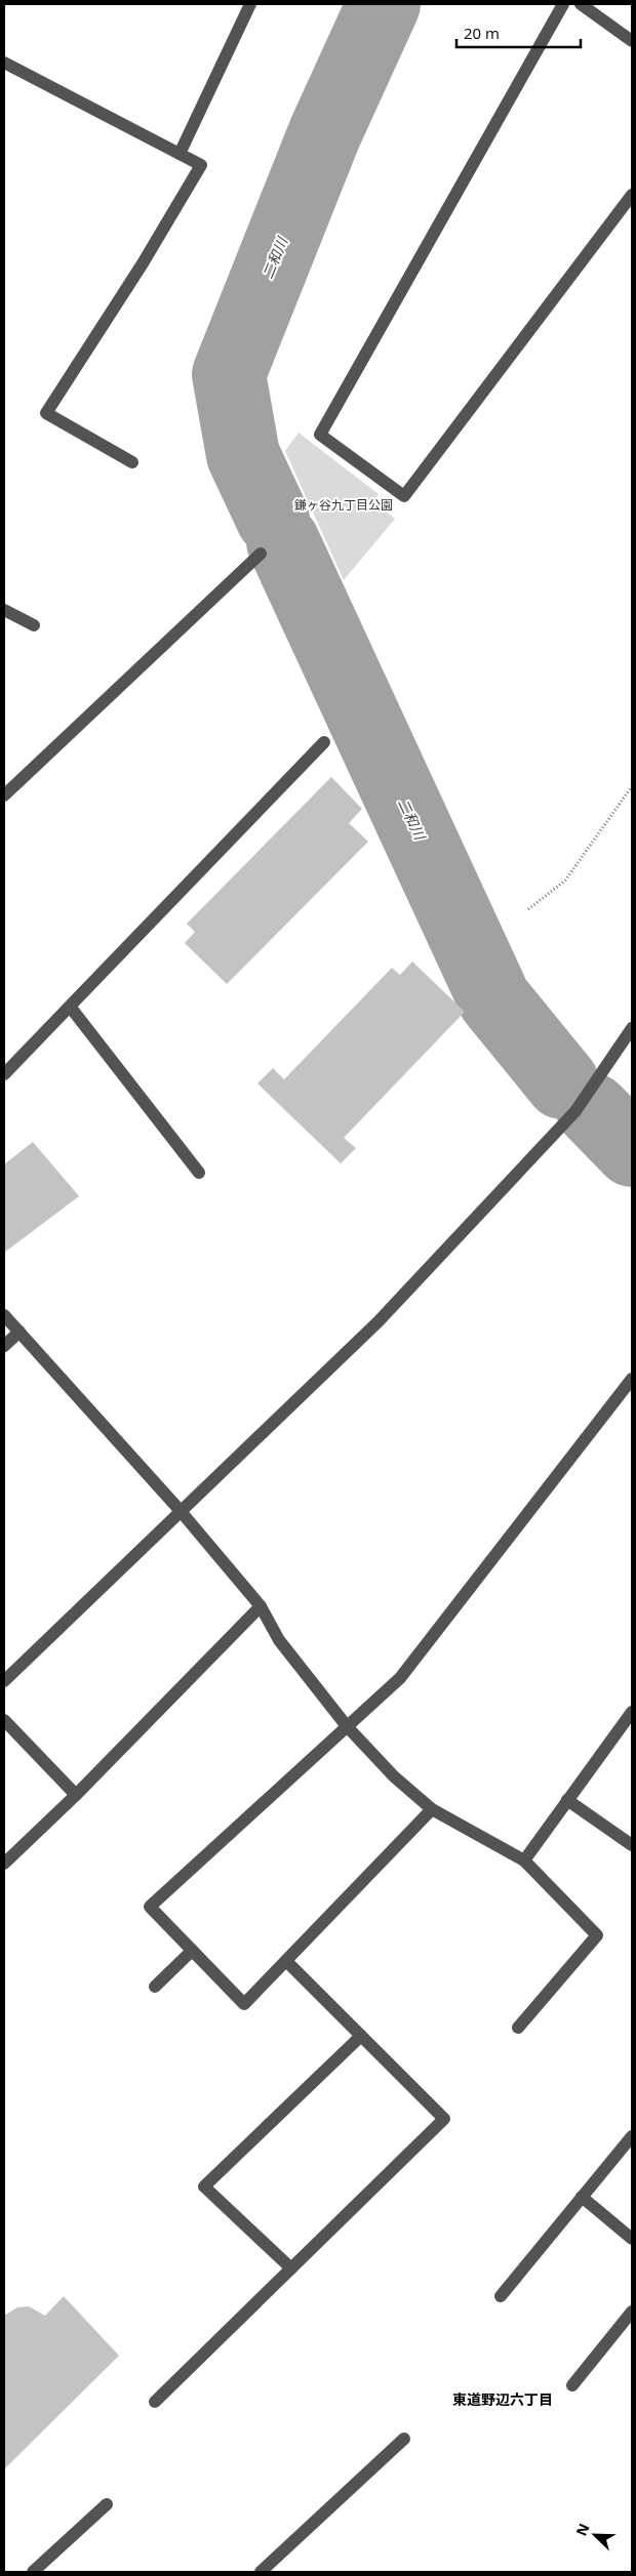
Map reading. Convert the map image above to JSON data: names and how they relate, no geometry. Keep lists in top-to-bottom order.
{
  "districts": ["東道野辺六丁目"],
  "water": ["二和川"],
  "parks": ["鎌ヶ谷九丁目公園"],
  "scale_bar": "20 m",
  "north": "top left"
}
